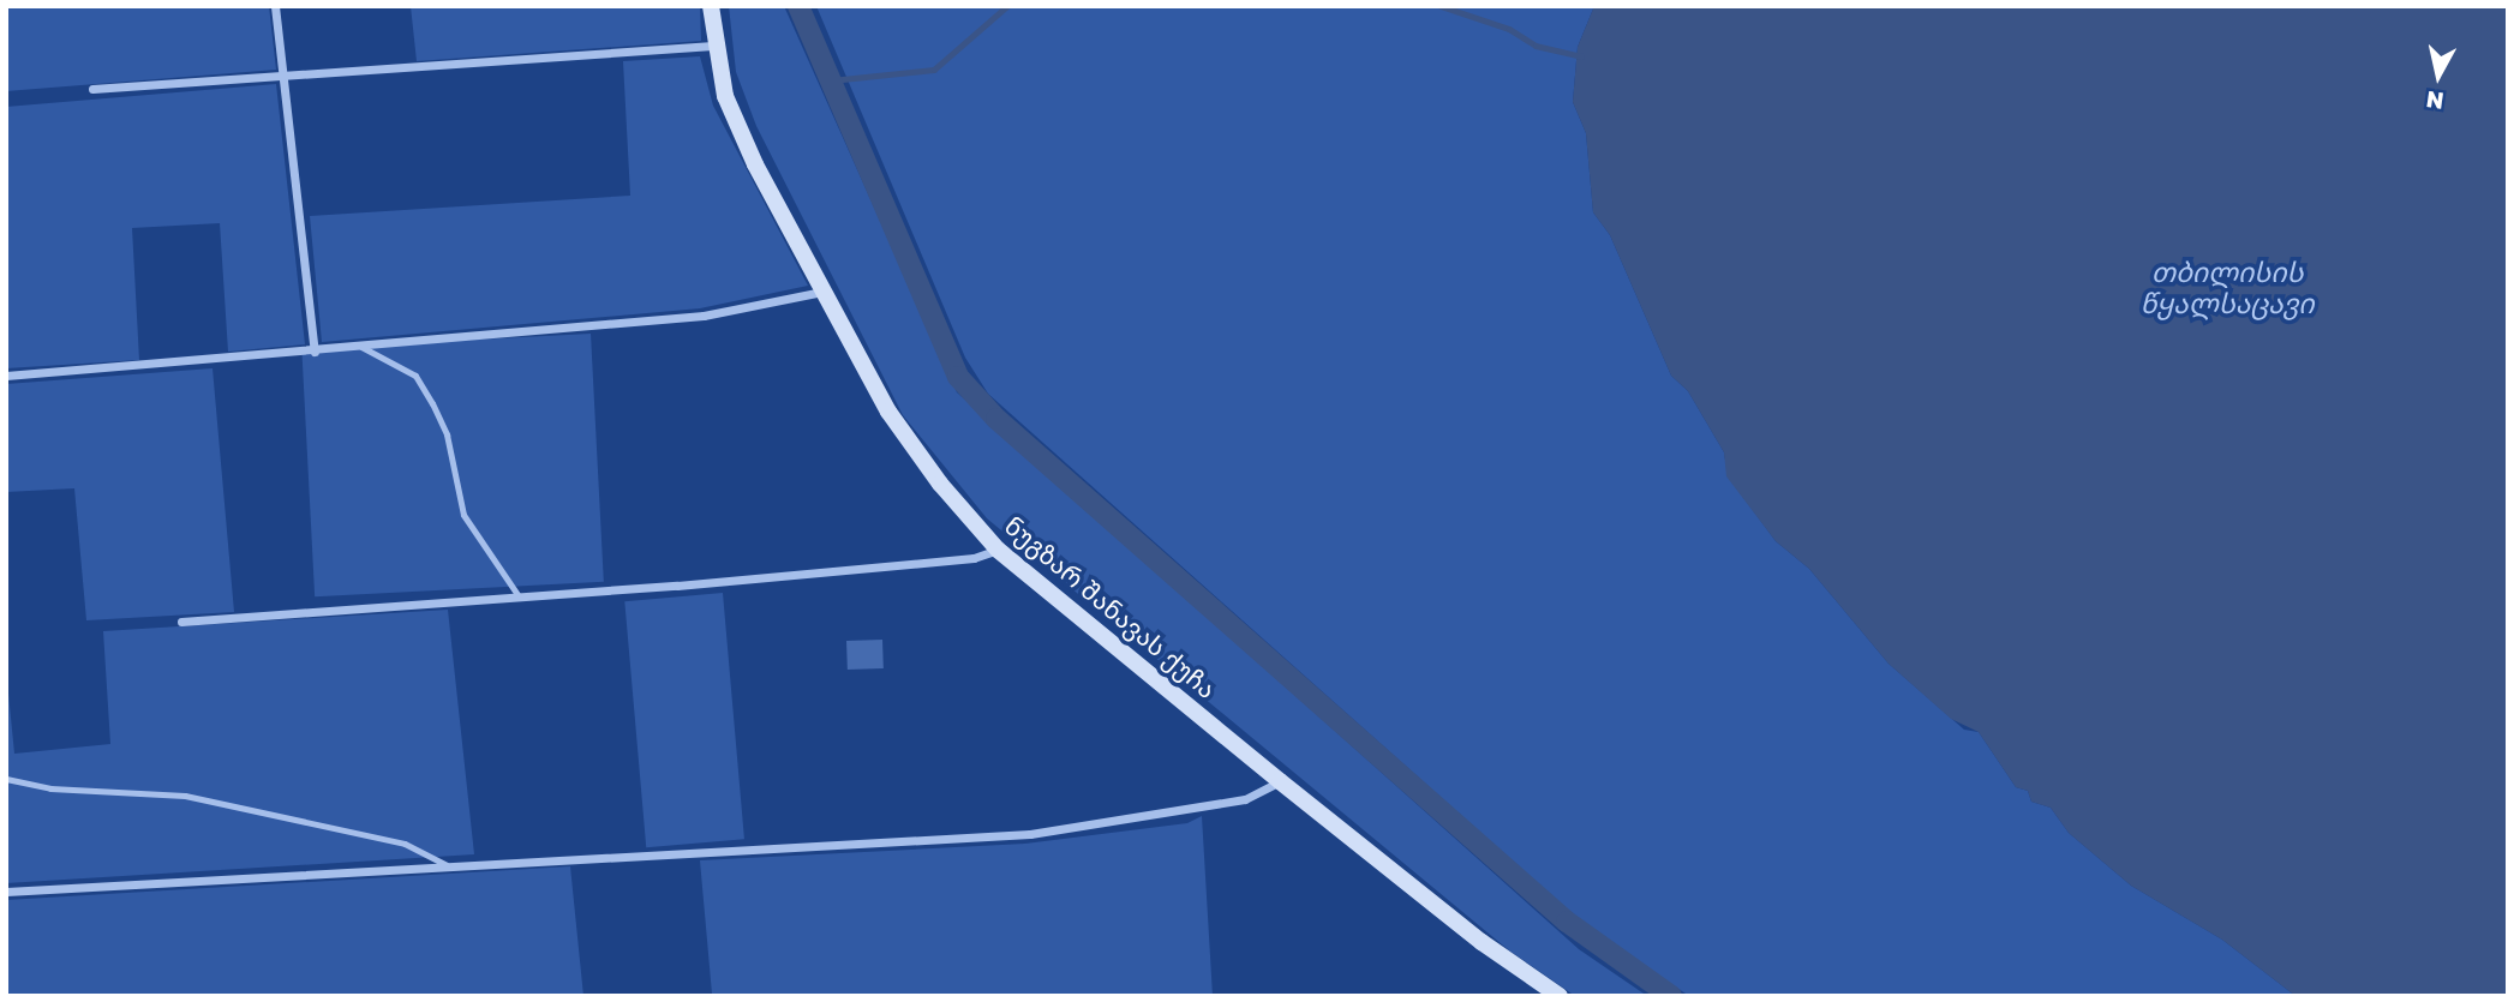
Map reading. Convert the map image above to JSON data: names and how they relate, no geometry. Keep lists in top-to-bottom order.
{
  "streets": {
    "main road": ["ნუგზარ შანავას ქუჩა"]
  },
  "water": ["თბილისის წყალსაცავი"],
  "north": "bottom"
}
